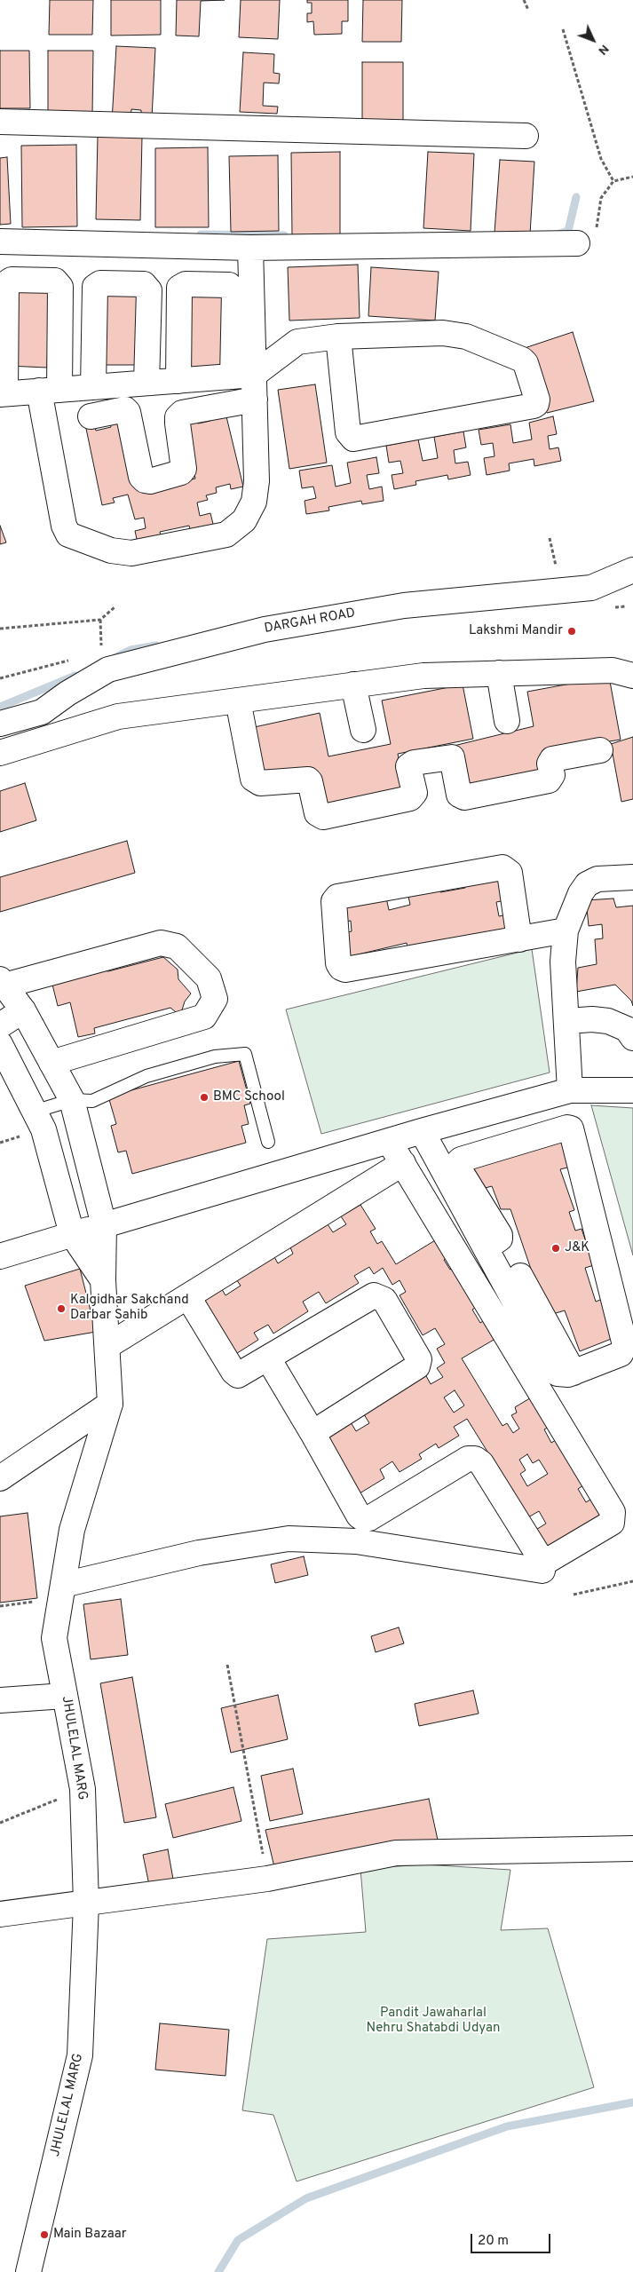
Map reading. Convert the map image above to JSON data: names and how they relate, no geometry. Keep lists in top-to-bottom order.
{
  "streets": {
    "street": ["DARGAH ROAD", "JHULELAL MARG"]
  },
  "parks": ["Pandit Jawaharlal Nehru Shatabdi Udyan"],
  "places": [
    "Lakshmi Mandir",
    "BMC School",
    "J&K",
    "Kalgidhar Sakchand Darbar Sahib",
    "Main Bazaar"
  ],
  "scale_bar": "20 m",
  "north": "bottom right"
}
